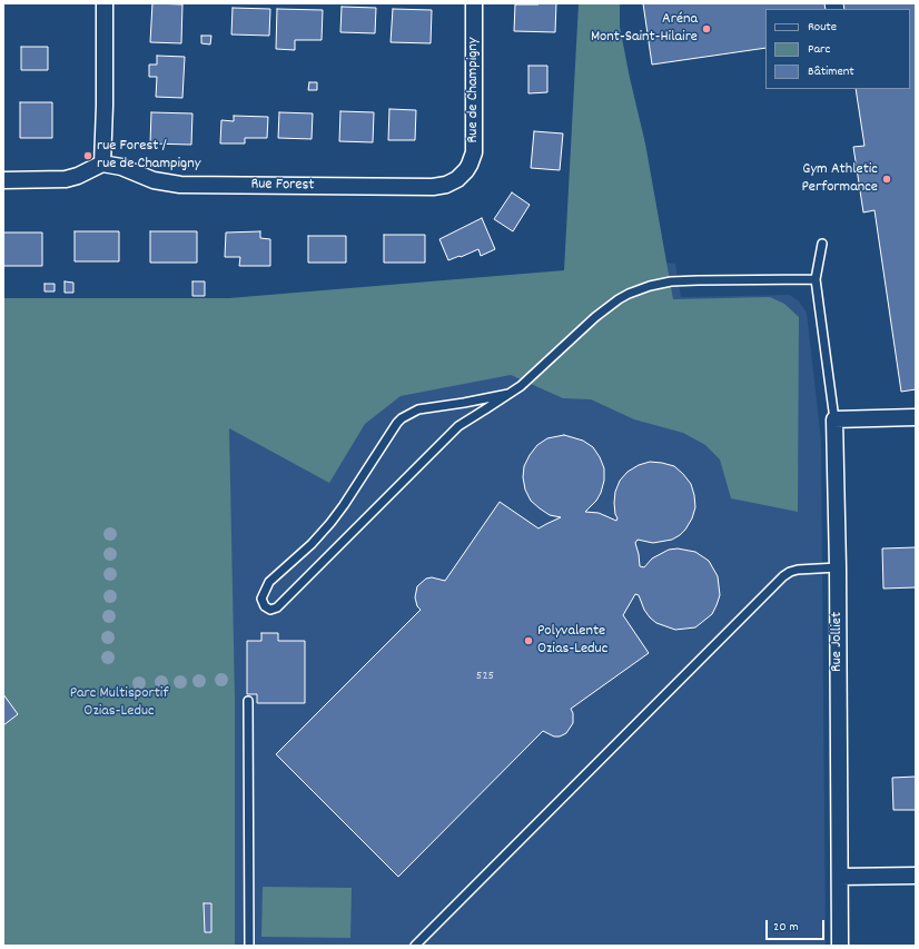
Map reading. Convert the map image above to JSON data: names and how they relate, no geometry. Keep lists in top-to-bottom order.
{
  "streets": {
    "street": ["Rue de Champigny", "Rue Forest", "Rue Jolliet"]
  },
  "crossings": [
    ["Rue de Champigny", "Rue Forest"]
  ],
  "parks": ["Parc Multisportif Ozias-Leduc"],
  "places": [
    "Aréna Mont-Saint-Hilaire",
    "rue Forest / rue de Champigny",
    "Gym Athletic Performance",
    "Polyvalente Ozias-Leduc"
  ],
  "house_numbers": ["525"],
  "legend": ["Route", "Parc", "Bâtiment"],
  "scale_bar": "20 m"
}
